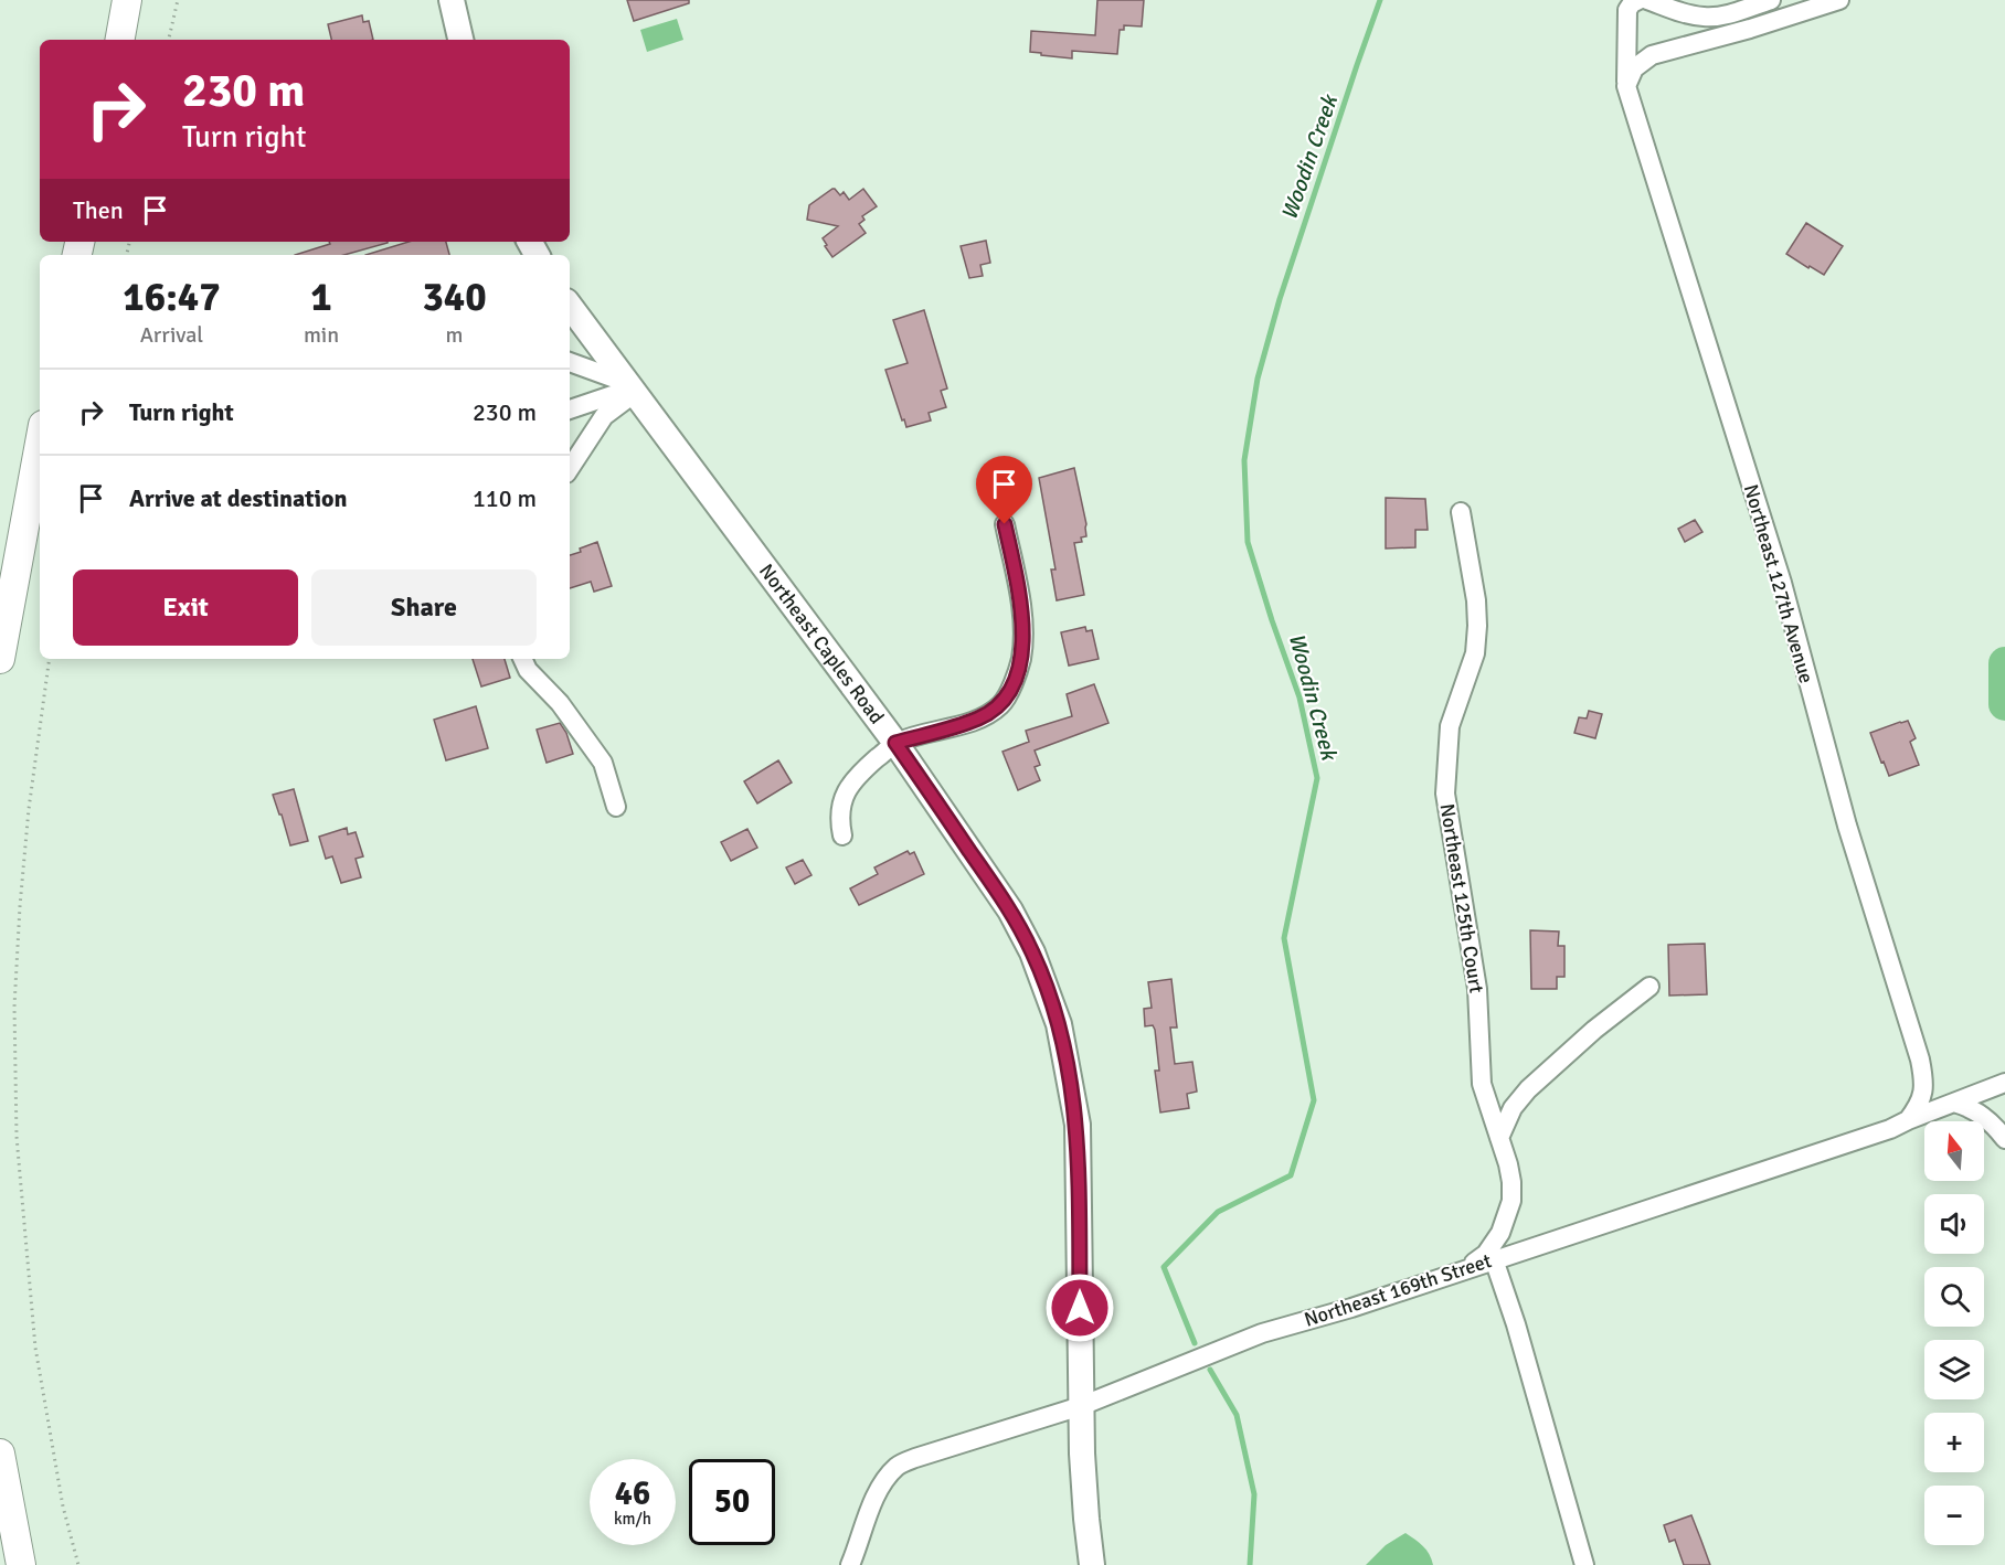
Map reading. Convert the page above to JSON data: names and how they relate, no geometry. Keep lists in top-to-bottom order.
{
  "streets": {
    "main road": ["Northeast Caples Road"],
    "street": ["Northeast 127th Avenue", "Northeast 125th Court", "Northeast 169th Street"]
  },
  "crossings": [
    ["Northeast 127th Avenue", "Northeast 169th Street"],
    ["Northeast Caples Road", "Northeast 169th Street"],
    ["Northeast 125th Court", "Northeast 169th Street"]
  ],
  "water": ["Woodin Creek"],
  "north": "top",
  "page": {
    "turn": ["230 m", "Turn right"],
    "then": "Then",
    "eta": [
      "16:47",
      "Arrival",
      "1",
      "min",
      "340",
      "m"
    ],
    "list": [
      {
        "name": "Turn right",
        "value": "230 m"
      },
      {
        "name": "Arrive at destination",
        "value": "110 m"
      }
    ],
    "buttons": ["Exit", "Share"],
    "map_buttons": ["+", "−"],
    "speed": "46 km/h",
    "limit": "50"
  }
}
